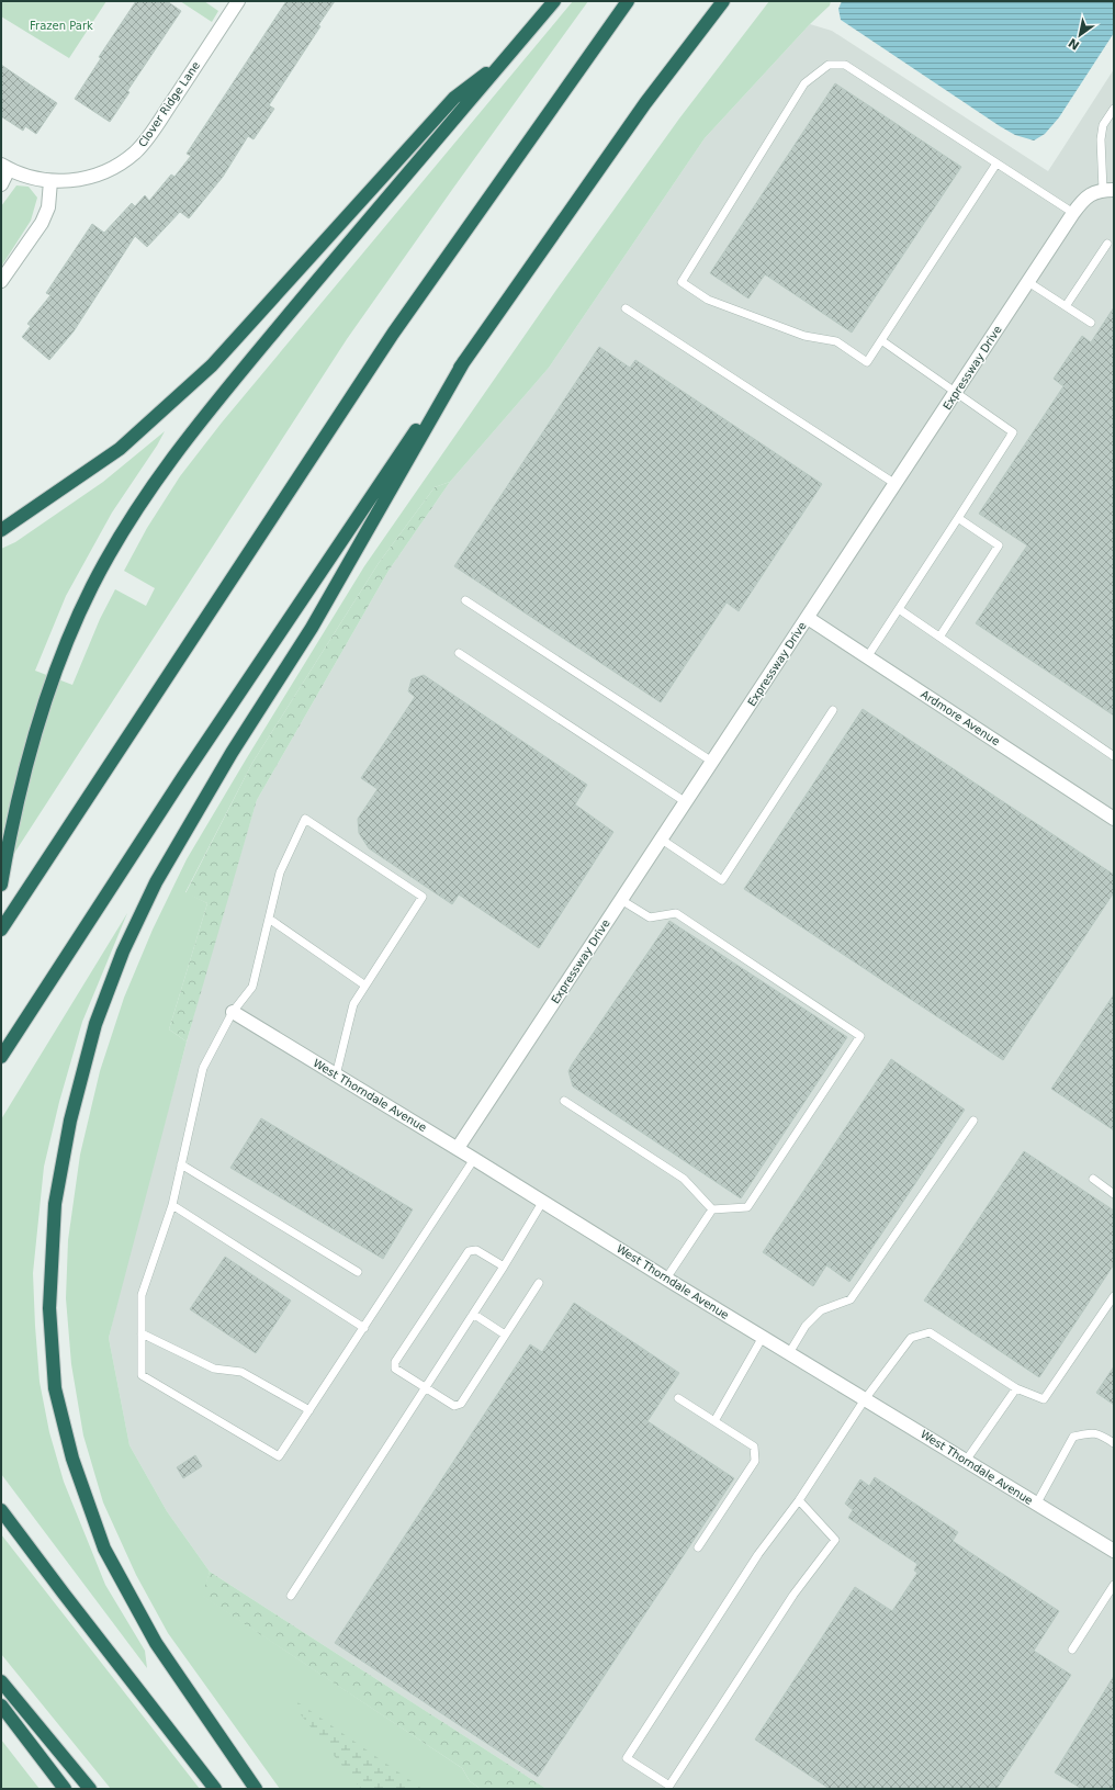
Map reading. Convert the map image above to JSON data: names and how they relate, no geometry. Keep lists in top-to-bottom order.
{
  "streets": {
    "street": [
      "Clover Ridge Lane",
      "Expressway Drive",
      "Ardmore Avenue",
      "West Thorndale Avenue"
    ]
  },
  "crossings": [
    ["Expressway Drive", "Ardmore Avenue"],
    ["Expressway Drive", "West Thorndale Avenue"]
  ],
  "parks": ["Frazen Park"],
  "north": "bottom left"
}
